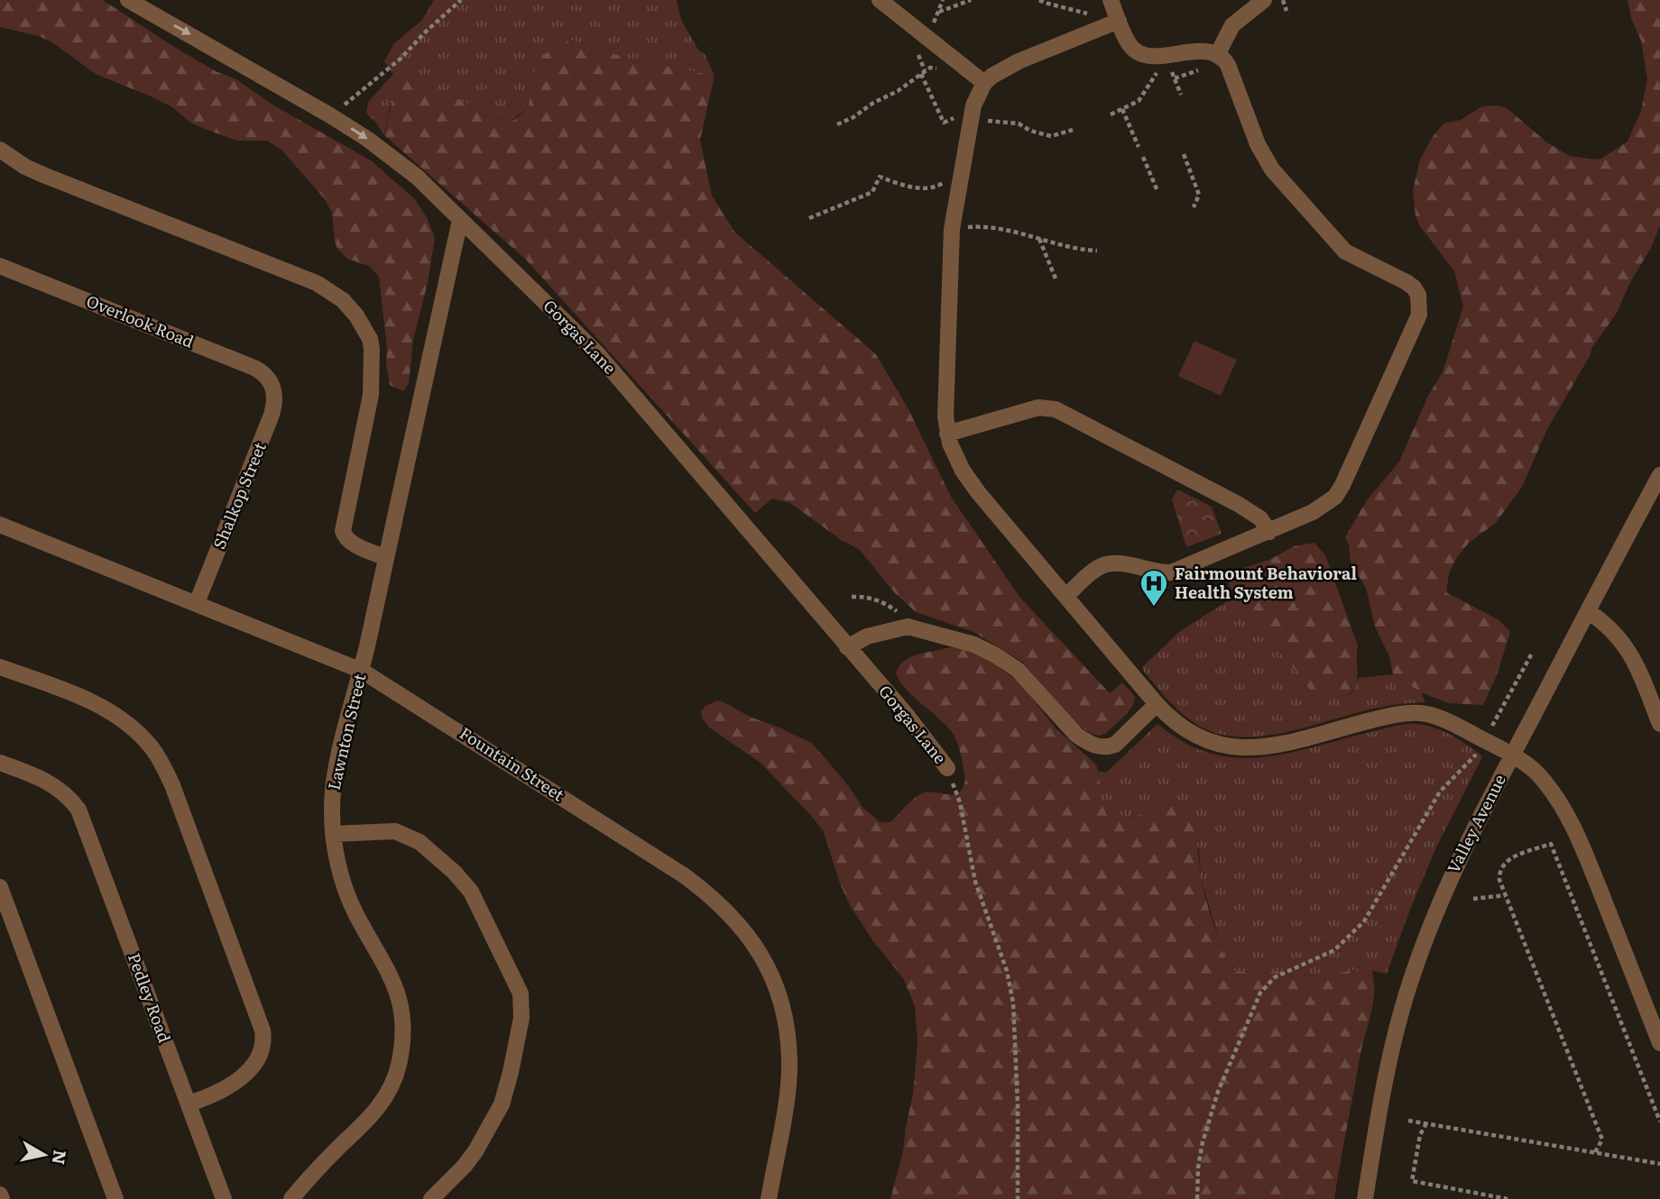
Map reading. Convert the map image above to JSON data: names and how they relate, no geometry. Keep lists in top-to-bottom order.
{
  "streets": {
    "street": [
      "Overlook Road",
      "Gorgas Lane",
      "Shalkop Street",
      "Lawnton Street",
      "Fountain Street",
      "Valley Avenue",
      "Pedley Road"
    ]
  },
  "crossings": [
    ["Overlook Road", "Shalkop Street"],
    ["Gorgas Lane", "Lawnton Street"],
    ["Shalkop Street", "Fountain Street"],
    ["Lawnton Street", "Fountain Street"]
  ],
  "one_way": ["Gorgas Lane"],
  "places": {
    "hospital": ["Fairmount Behavioral Health System"]
  },
  "north": "right"
}
